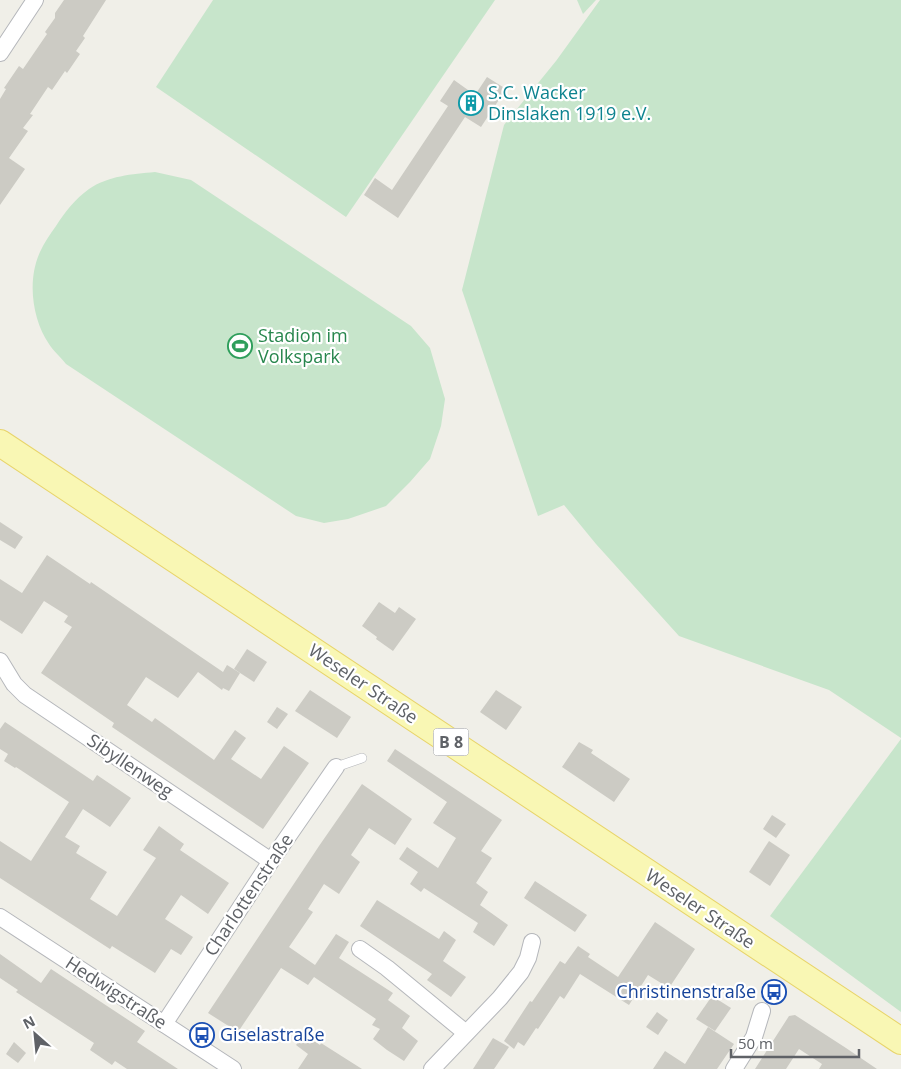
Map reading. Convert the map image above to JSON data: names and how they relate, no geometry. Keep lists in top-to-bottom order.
{
  "streets": {
    "main road": ["Weseler Straße", "B 8"],
    "street": ["Sibyllenweg", "Charlottenstraße", "Hedwigstraße"]
  },
  "crossings": [
    ["Sibyllenweg", "Charlottenstraße"],
    ["Charlottenstraße", "Hedwigstraße"]
  ],
  "places": {
    "building": ["S.C. Wacker Dinslaken 1919 e.V."],
    "sports": ["Stadion im Volkspark"],
    "bus stop": ["Christinenstraße", "Giselastraße"]
  },
  "scale_bar": "50 m",
  "north": "top left"
}
